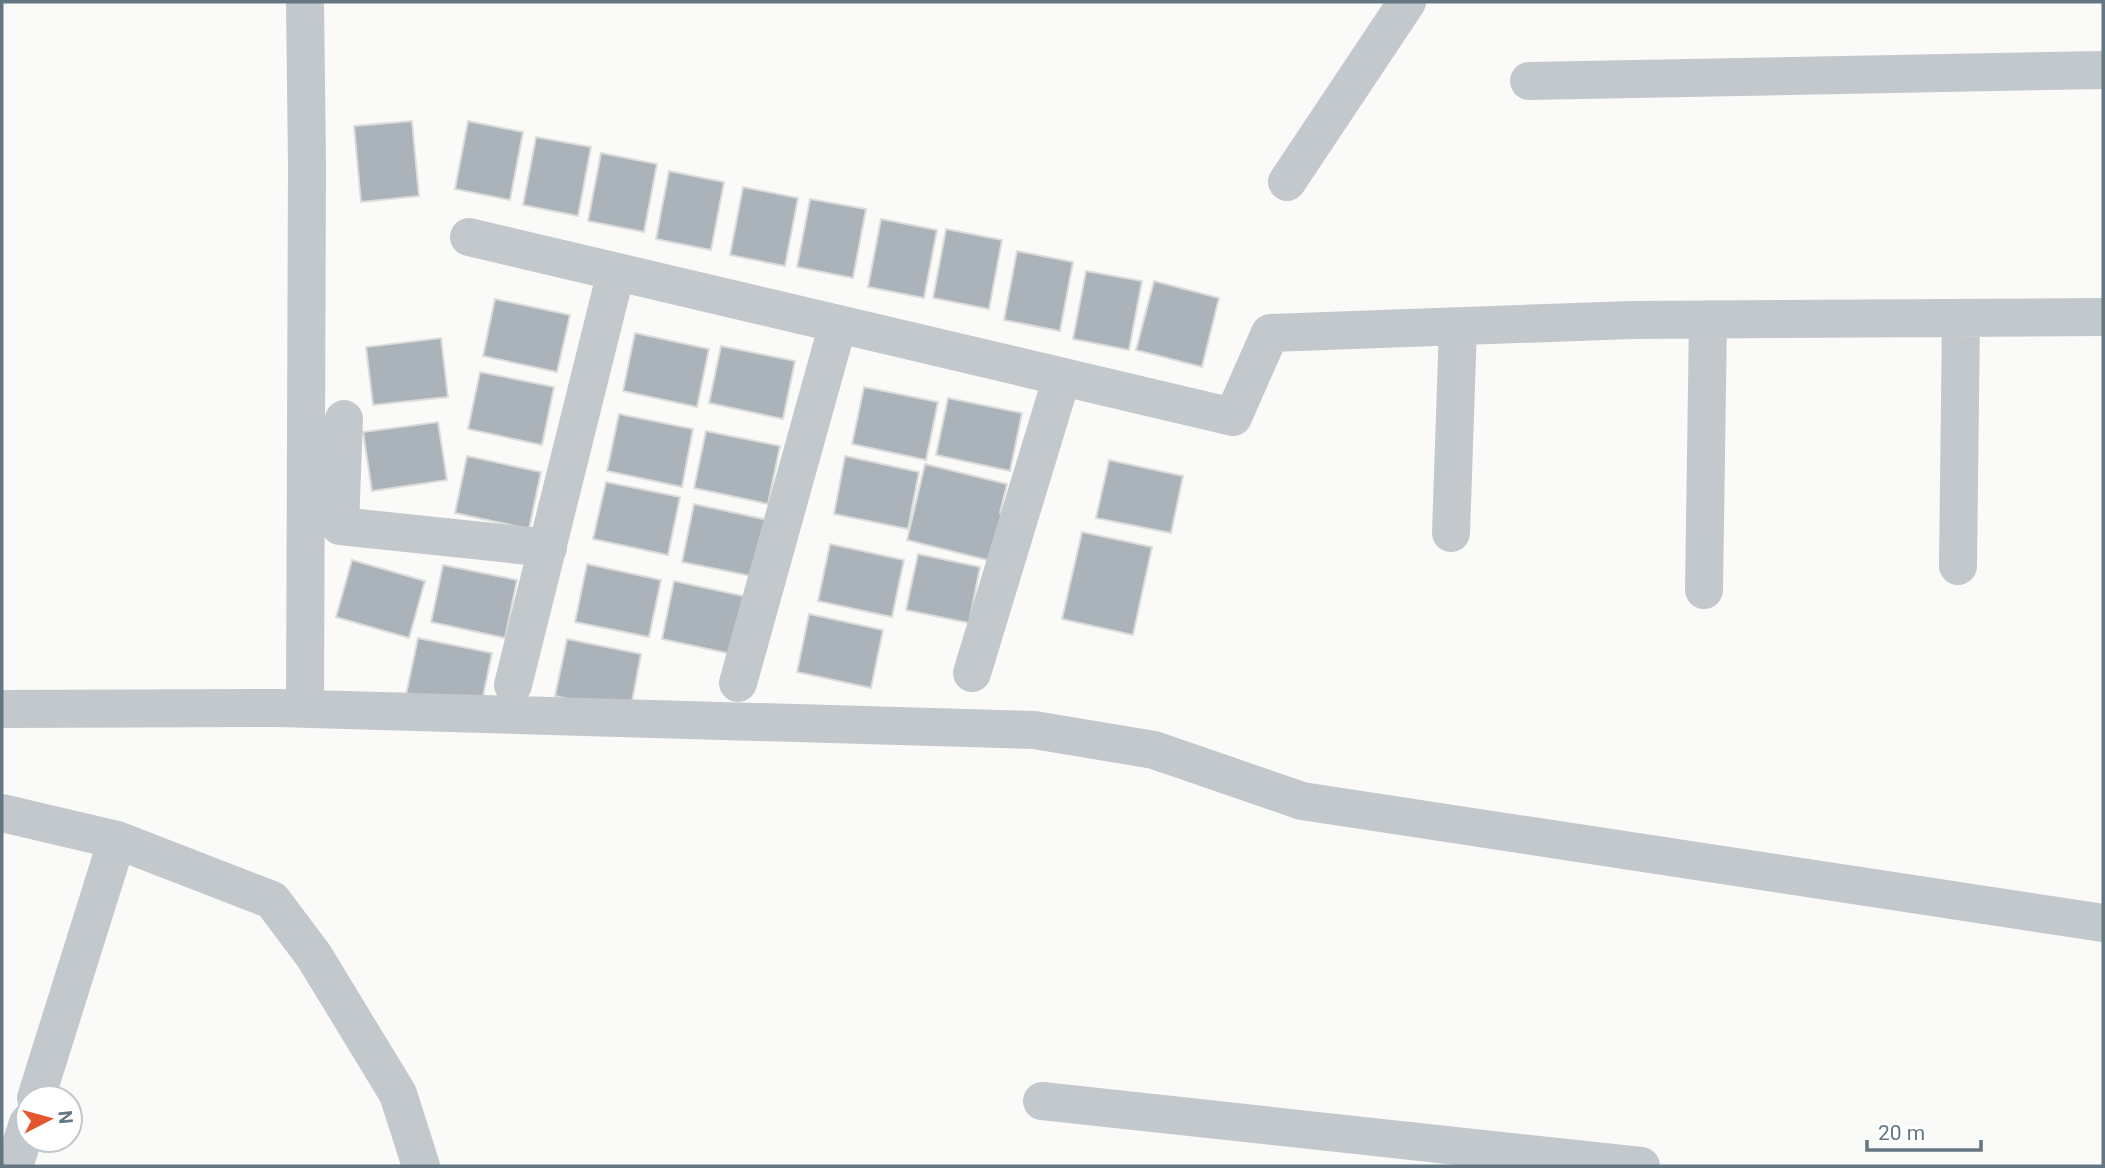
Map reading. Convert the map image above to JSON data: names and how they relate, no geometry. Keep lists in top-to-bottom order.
{
  "scale_bar": "20 m",
  "north": "right"
}
